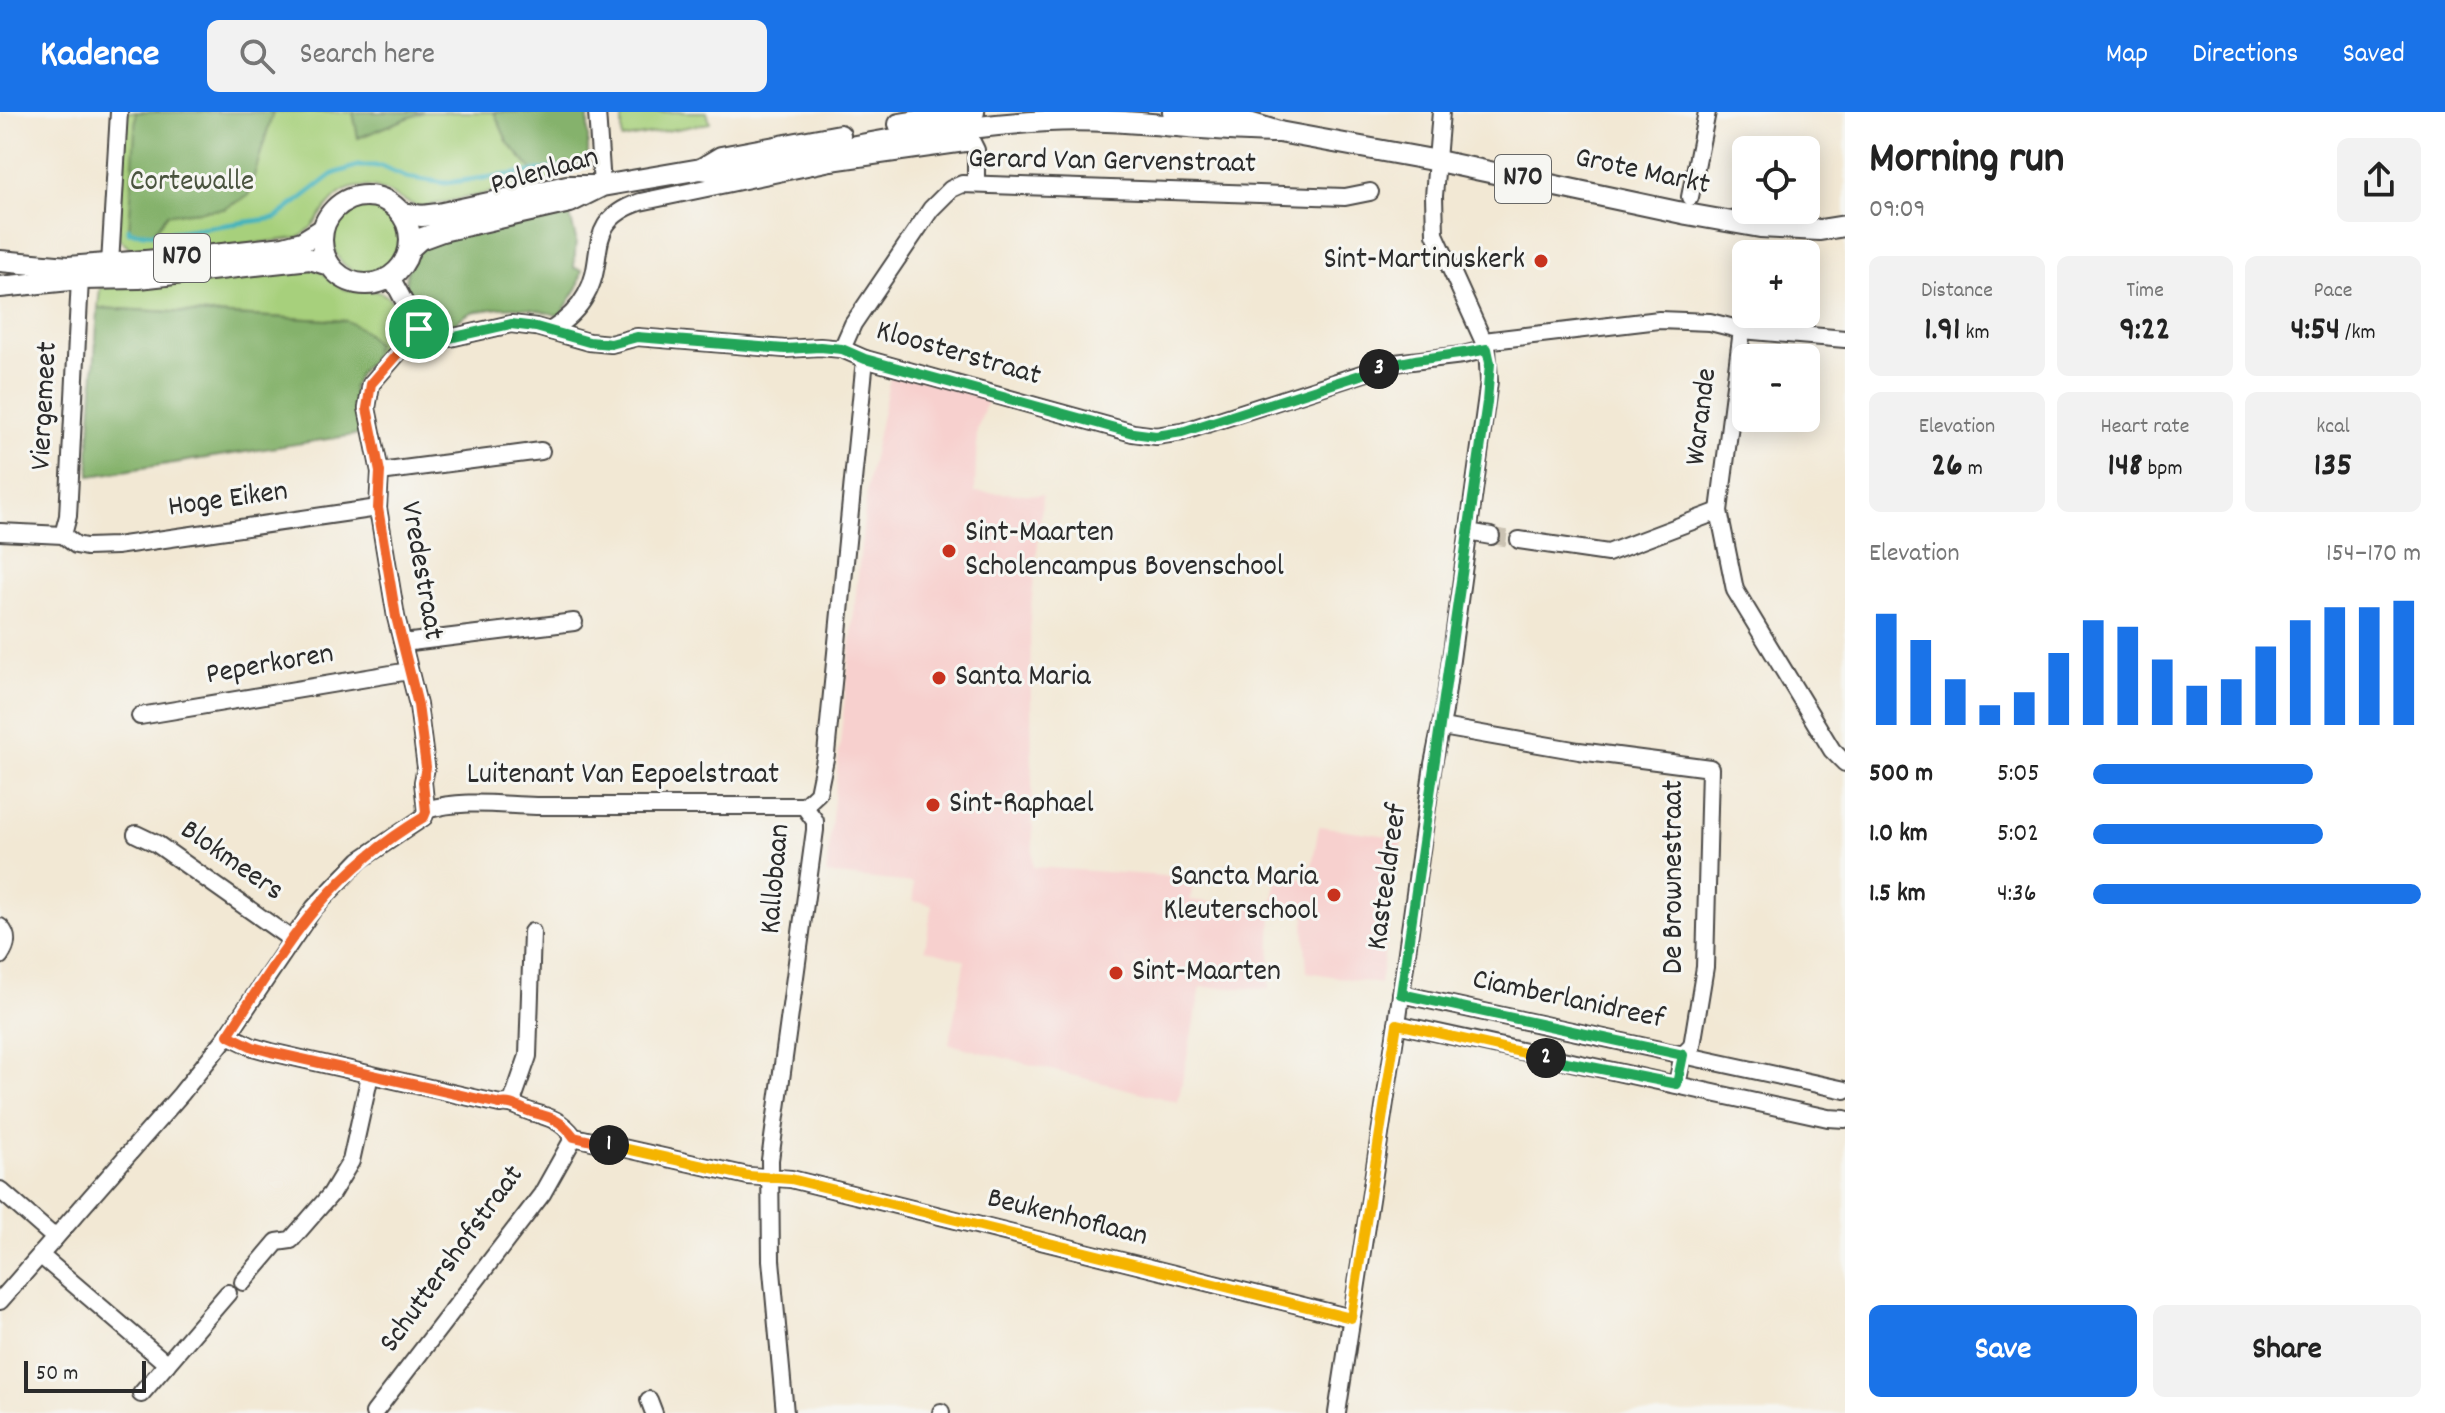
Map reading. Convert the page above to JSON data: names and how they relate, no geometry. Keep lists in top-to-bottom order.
{
  "streets": {
    "main road": ["Polenlaan", "Grote Markt", "N70"],
    "street": [
      "Gerard Van Gervenstraat",
      "Kloosterstraat",
      "Viergemeet",
      "Warande",
      "Hoge Eiken",
      "Vredestraat",
      "Peperkoren",
      "Luitenant Van Eepoelstraat",
      "Blokmeers",
      "Kasteeldreef",
      "De Brownestraat",
      "Kallobaan",
      "Ciamberlanidreef",
      "Beukenhoflaan",
      "Schuttershofstraat"
    ]
  },
  "crossings": [
    ["Gerard Van Gervenstraat", "Polenlaan"],
    ["Gerard Van Gervenstraat", "Kloosterstraat"],
    ["Polenlaan", "Grote Markt"],
    ["Polenlaan", "N70"],
    ["Polenlaan", "Kloosterstraat"],
    ["N70", "Viergemeet"],
    ["Kloosterstraat", "Vredestraat"],
    ["Kloosterstraat", "Kasteeldreef"],
    ["Kloosterstraat", "Kallobaan"],
    ["Viergemeet", "Hoge Eiken"],
    ["Hoge Eiken", "Vredestraat"],
    ["Vredestraat", "Peperkoren"],
    ["Vredestraat", "Luitenant Van Eepoelstraat"],
    ["Luitenant Van Eepoelstraat", "Blokmeers"],
    ["Luitenant Van Eepoelstraat", "Kallobaan"],
    ["Kasteeldreef", "De Brownestraat"],
    ["Kasteeldreef", "Ciamberlanidreef"],
    ["Kasteeldreef", "Beukenhoflaan"],
    ["De Brownestraat", "Ciamberlanidreef"],
    ["Kallobaan", "Beukenhoflaan"],
    ["Beukenhoflaan", "Schuttershofstraat"]
  ],
  "parks": ["Cortewalle"],
  "places": [
    "Sint-Martinuskerk",
    "Sint-Maarten Scholencampus Bovenschool",
    "Santa Maria",
    "Sint-Raphael",
    "Sancta Maria Kleuterschool",
    "Sint-Maarten"
  ],
  "scale_bar": "50 m",
  "page": {
    "header": "Kadence",
    "search": "Search here",
    "nav": ["Map", "Directions", "Saved"],
    "heading": ["Morning run", "09:09"],
    "map_buttons": ["+", "−"],
    "stats": [
      ["Distance", "1.91 km"],
      ["Time", "9:22"],
      ["Pace", "4:54 /km"],
      ["Elevation", "26 m"],
      ["Heart rate", "148 bpm"],
      ["kcal", "135"]
    ],
    "pins": ["3", "2", "1"],
    "chart": ["Elevation", "154–170 m"],
    "list": [
      {
        "name": "500 m",
        "note": "5:05"
      },
      {
        "name": "1.0 km",
        "note": "5:02"
      },
      {
        "name": "1.5 km",
        "note": "4:36"
      }
    ],
    "buttons": ["Save", "Share"],
    "scale": "50 m"
  }
}
